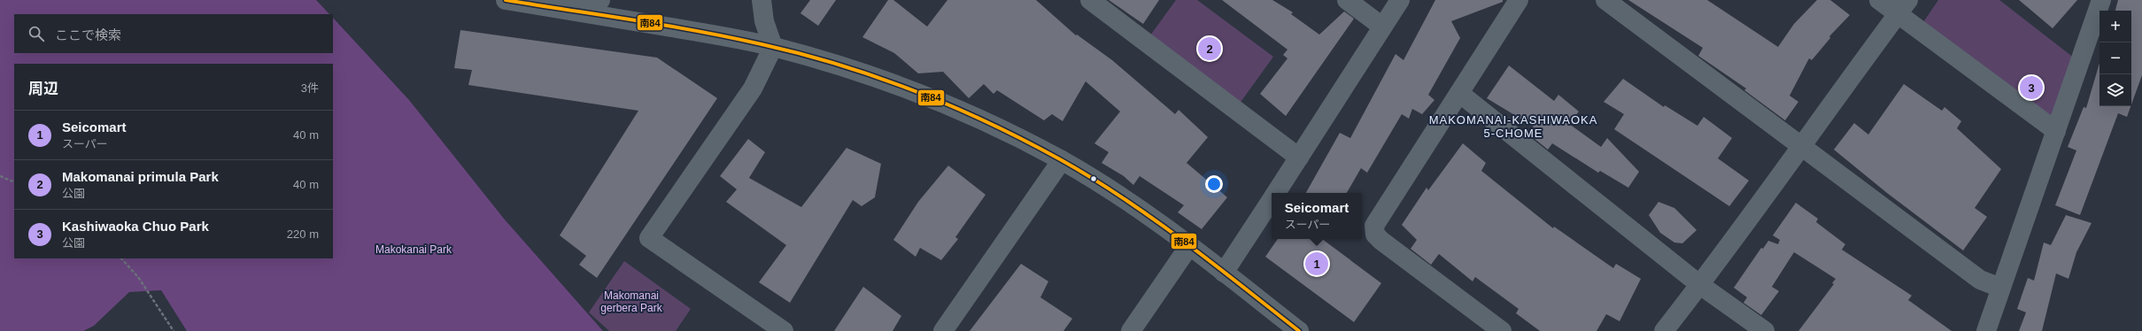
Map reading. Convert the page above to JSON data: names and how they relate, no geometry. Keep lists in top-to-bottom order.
{
  "districts": ["MAKOMANAI-KASHIWAOKA 5-CHOME"],
  "parks": ["Makokanai Park", "Makomanai gerbera Park"],
  "lines": ["transit line 南84"],
  "page": {
    "map_buttons": ["+", "−"],
    "search": "ここで検索",
    "pins": ["2", "3", "1"],
    "heading": ["周辺", "3件"],
    "list": [
      {
        "mark": "1",
        "name": "Seicomart",
        "note": "スーパー",
        "value": "40 m"
      },
      {
        "mark": "2",
        "name": "Makomanai primula Park",
        "note": "公園",
        "value": "40 m"
      },
      {
        "mark": "3",
        "name": "Kashiwaoka Chuo Park",
        "note": "公園",
        "value": "220 m"
      }
    ],
    "popup": ["Seicomart", "スーパー"]
  }
}
